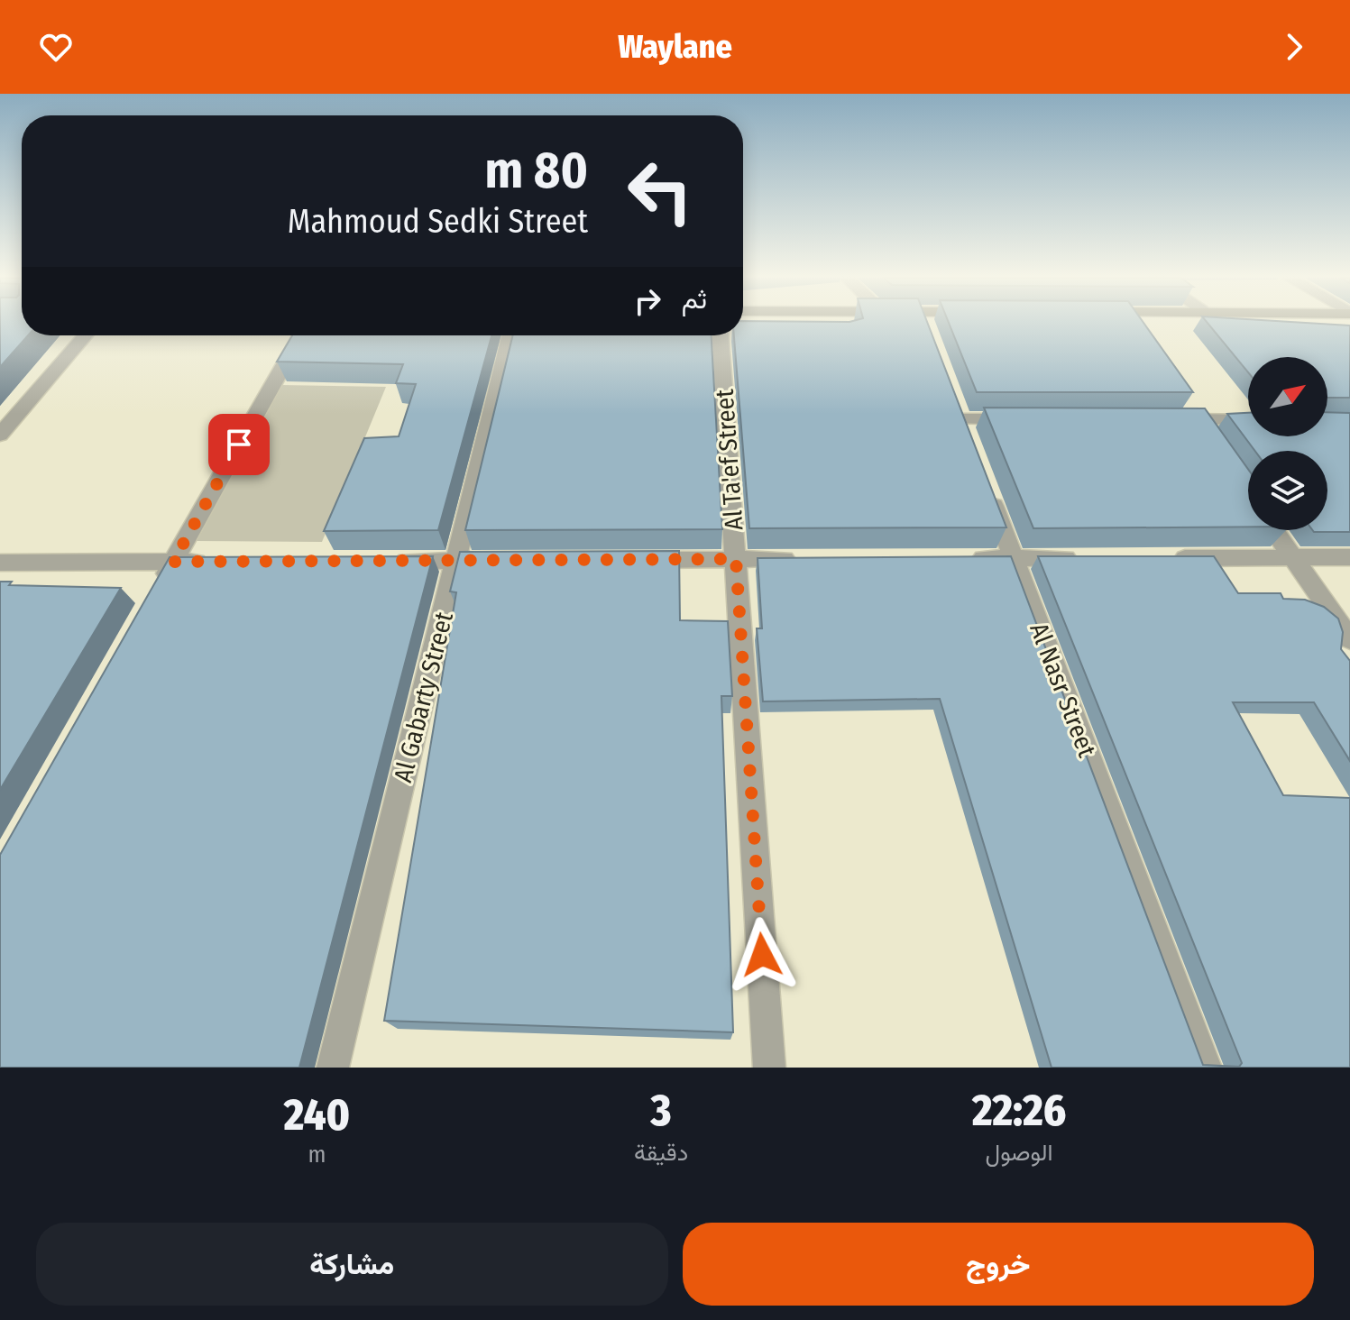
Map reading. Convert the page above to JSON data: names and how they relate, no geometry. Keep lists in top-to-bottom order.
{
  "streets": {
    "street": ["Al Ta'ef Street", "Al Nasr Street", "Al Gabarty Street"]
  },
  "north": "top right",
  "page": {
    "header": "Waylane",
    "turn": ["80 m", "Mahmoud Sedki Street"],
    "then": "ثم",
    "eta": [
      "22:26",
      "الوصول",
      "3",
      "دقيقة",
      "240",
      "m"
    ],
    "buttons": ["خروج", "مشاركة"]
  }
}
